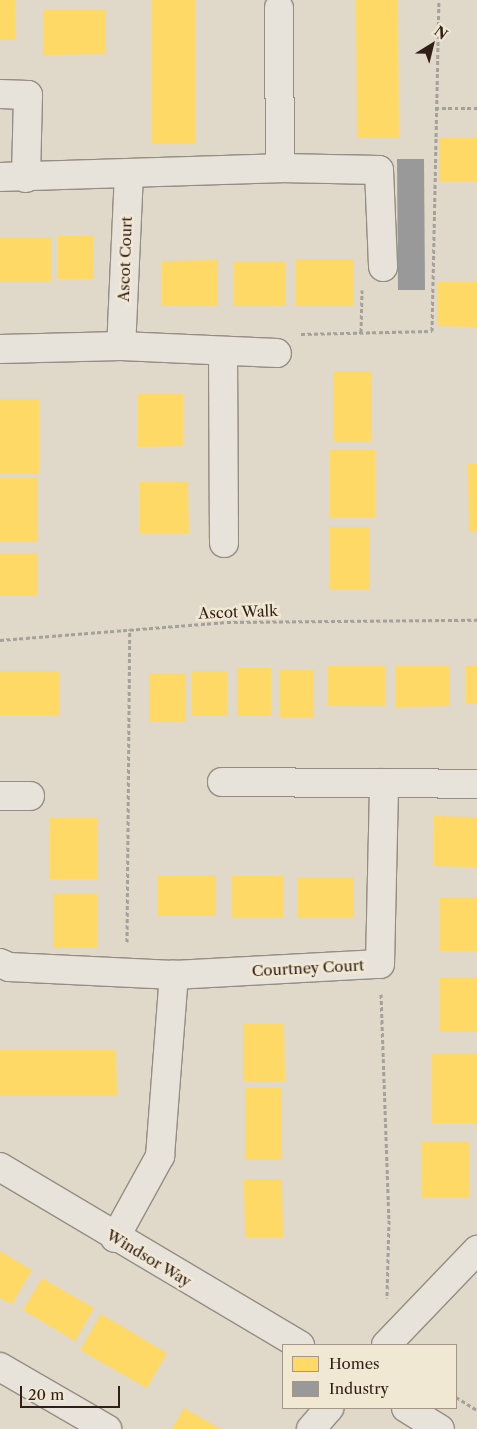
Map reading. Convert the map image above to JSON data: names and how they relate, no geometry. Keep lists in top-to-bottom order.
{
  "streets": {
    "street": ["Ascot Court", "Courtney Court", "Windsor Way"],
    "path": ["Ascot Walk"]
  },
  "legend": ["Homes", "Industry"],
  "scale_bar": "20 m",
  "north": "top right"
}
